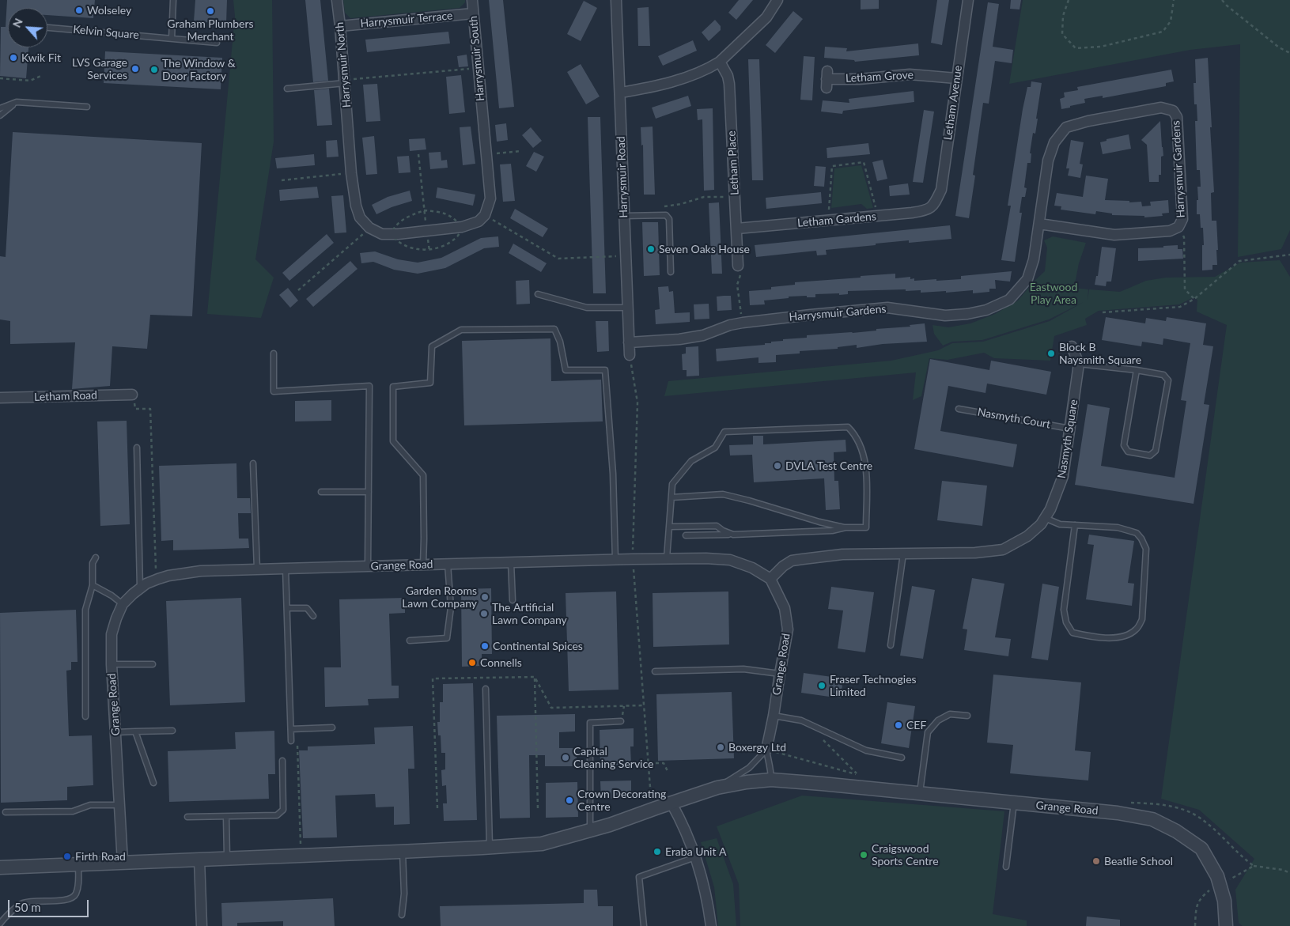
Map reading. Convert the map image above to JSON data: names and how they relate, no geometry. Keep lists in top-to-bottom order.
{
  "streets": {
    "street": [
      "Harrysmuir Terrace",
      "Harrysmuir South",
      "Harrysmuir North",
      "Letham Grove",
      "Letham Avenue",
      "Letham Place",
      "Harrysmuir Gardens",
      "Harrysmuir Road",
      "Letham Gardens",
      "Letham Road",
      "Nasmyth Square",
      "Grange Road"
    ],
    "lane": ["Kelvin Square", "Nasmyth Court"]
  },
  "crossings": [
    ["Harrysmuir Terrace", "Harrysmuir South"],
    ["Harrysmuir Terrace", "Harrysmuir North"],
    ["Letham Grove", "Letham Avenue"],
    ["Letham Avenue", "Letham Gardens"],
    ["Letham Place", "Letham Gardens"],
    ["Harrysmuir Gardens", "Harrysmuir Road"],
    ["Nasmyth Court", "Nasmyth Square"],
    ["Nasmyth Square", "Grange Road"]
  ],
  "parks": ["Eastwood Play Area"],
  "places": [
    "Wolseley",
    "Graham Plumbers Merchant",
    "Kwik Fit",
    "LVS Garage Services",
    "The Window & Door Factory",
    "Seven Oaks House",
    "Block B Naysmith Square",
    "DVLA Test Centre",
    "Garden Rooms Lawn Company",
    "The Artificial Lawn Company",
    "Continental Spices",
    "Connells",
    "Fraser Technogies Limited",
    "CEF",
    "Boxergy Ltd",
    "Capital Cleaning Service",
    "Crown Decorating Centre",
    "Eraba Unit A",
    "Craigswood Sports Centre",
    "Firth Road",
    "Beatlie School"
  ],
  "scale_bar": "50 m",
  "north": "top left"
}
